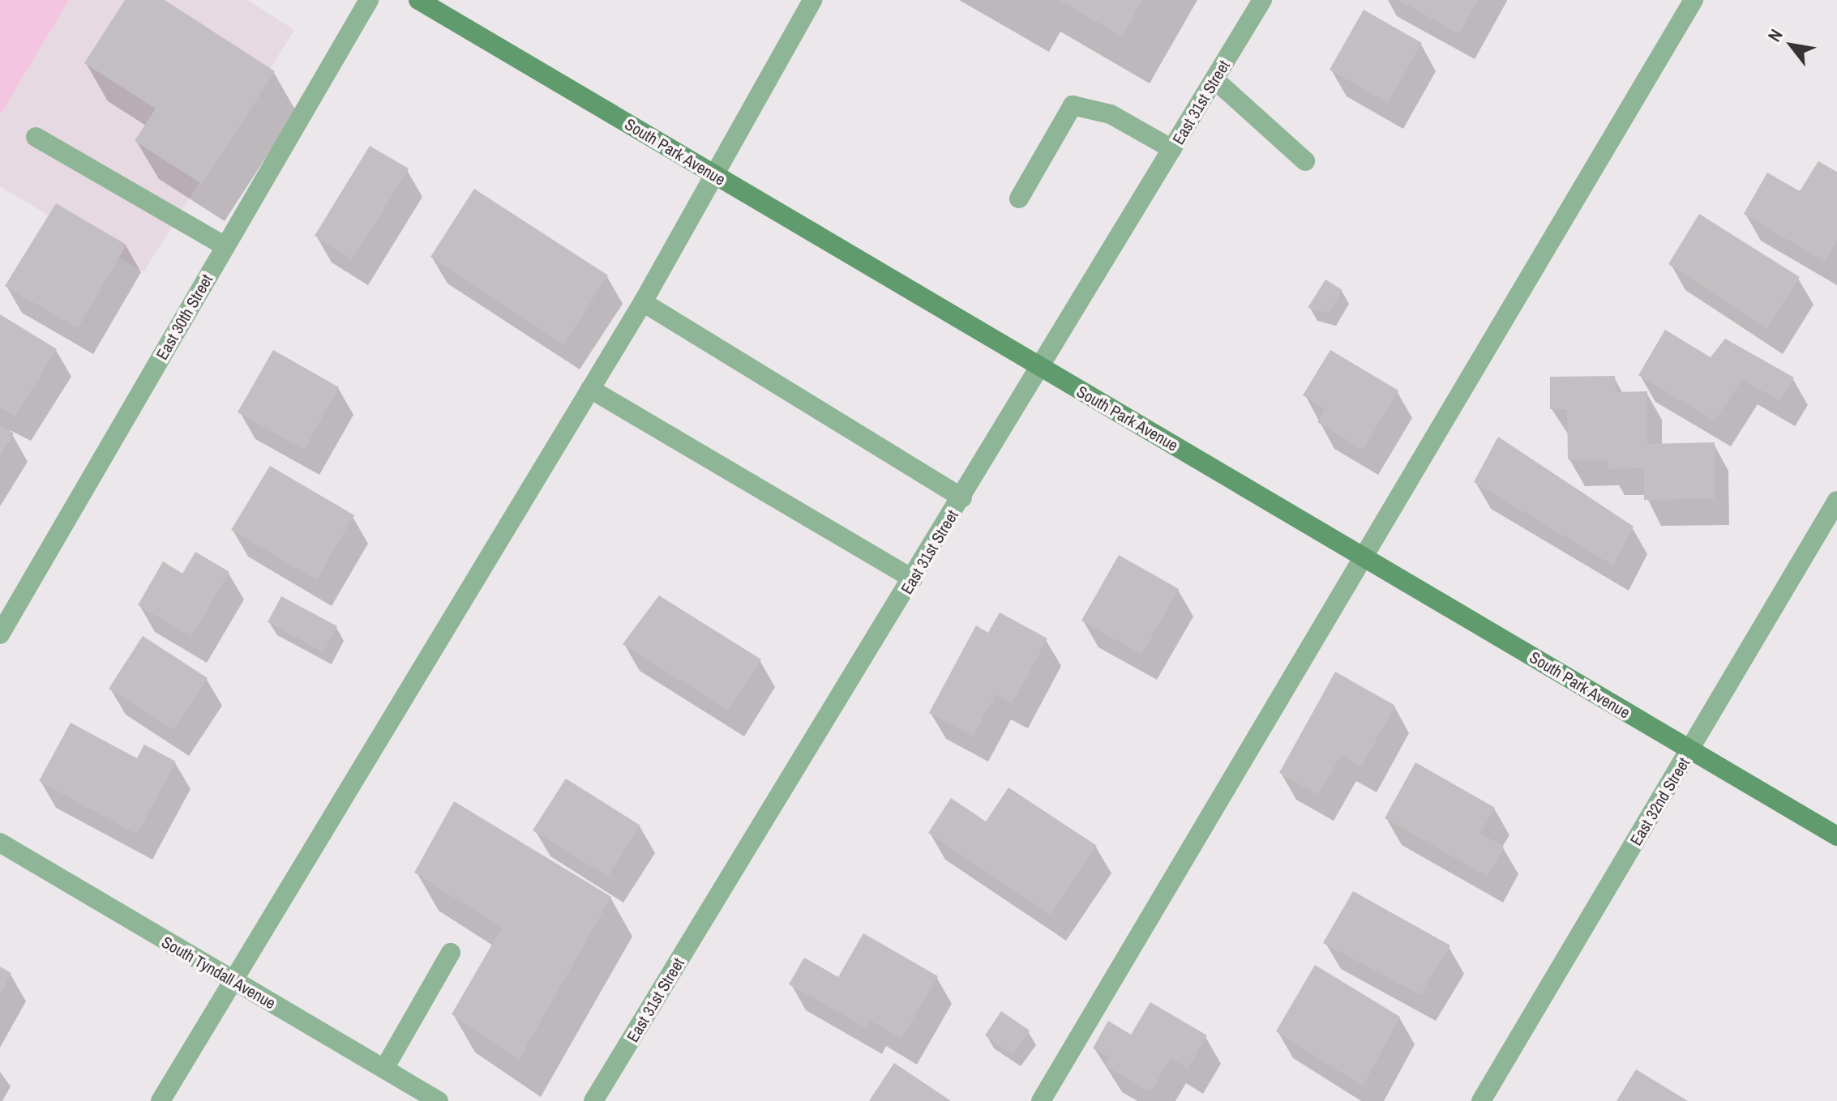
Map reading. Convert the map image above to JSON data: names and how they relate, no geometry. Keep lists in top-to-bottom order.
{
  "streets": {
    "main road": ["South Park Avenue"],
    "street": [
      "East 31st Street",
      "East 30th Street",
      "East 32nd Street",
      "South Tyndall Avenue"
    ]
  },
  "crossings": [
    ["East 31st Street", "South Park Avenue"],
    ["South Park Avenue", "East 32nd Street"]
  ],
  "north": "top left"
}
